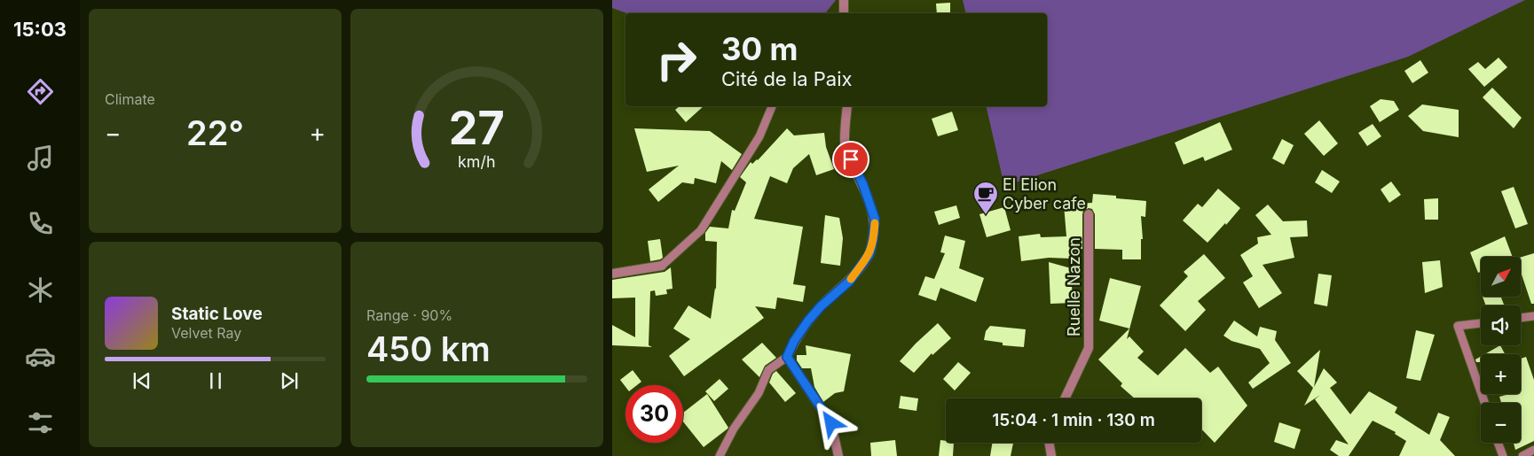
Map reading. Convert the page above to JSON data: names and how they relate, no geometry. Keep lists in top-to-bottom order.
{
  "streets": {
    "street": ["Ruelle Nazon"]
  },
  "places": {
    "cafe": ["El Elion Cyber cafe"]
  },
  "north": "top right",
  "page": {
    "tabs": "15:03",
    "tile": [
      "Climate",
      ["Range · 90%", "450 km"]
    ],
    "turn": ["30 m", "Cité de la Paix"],
    "heat": ["−", "22°", "+"],
    "map_buttons": ["+", "−"],
    "song": ["Static Love", "Velvet Ray"],
    "limit": "30",
    "trip": "15:04 · 1 min · 130 m",
    "gauge": ["27", "km/h"]
  }
}
